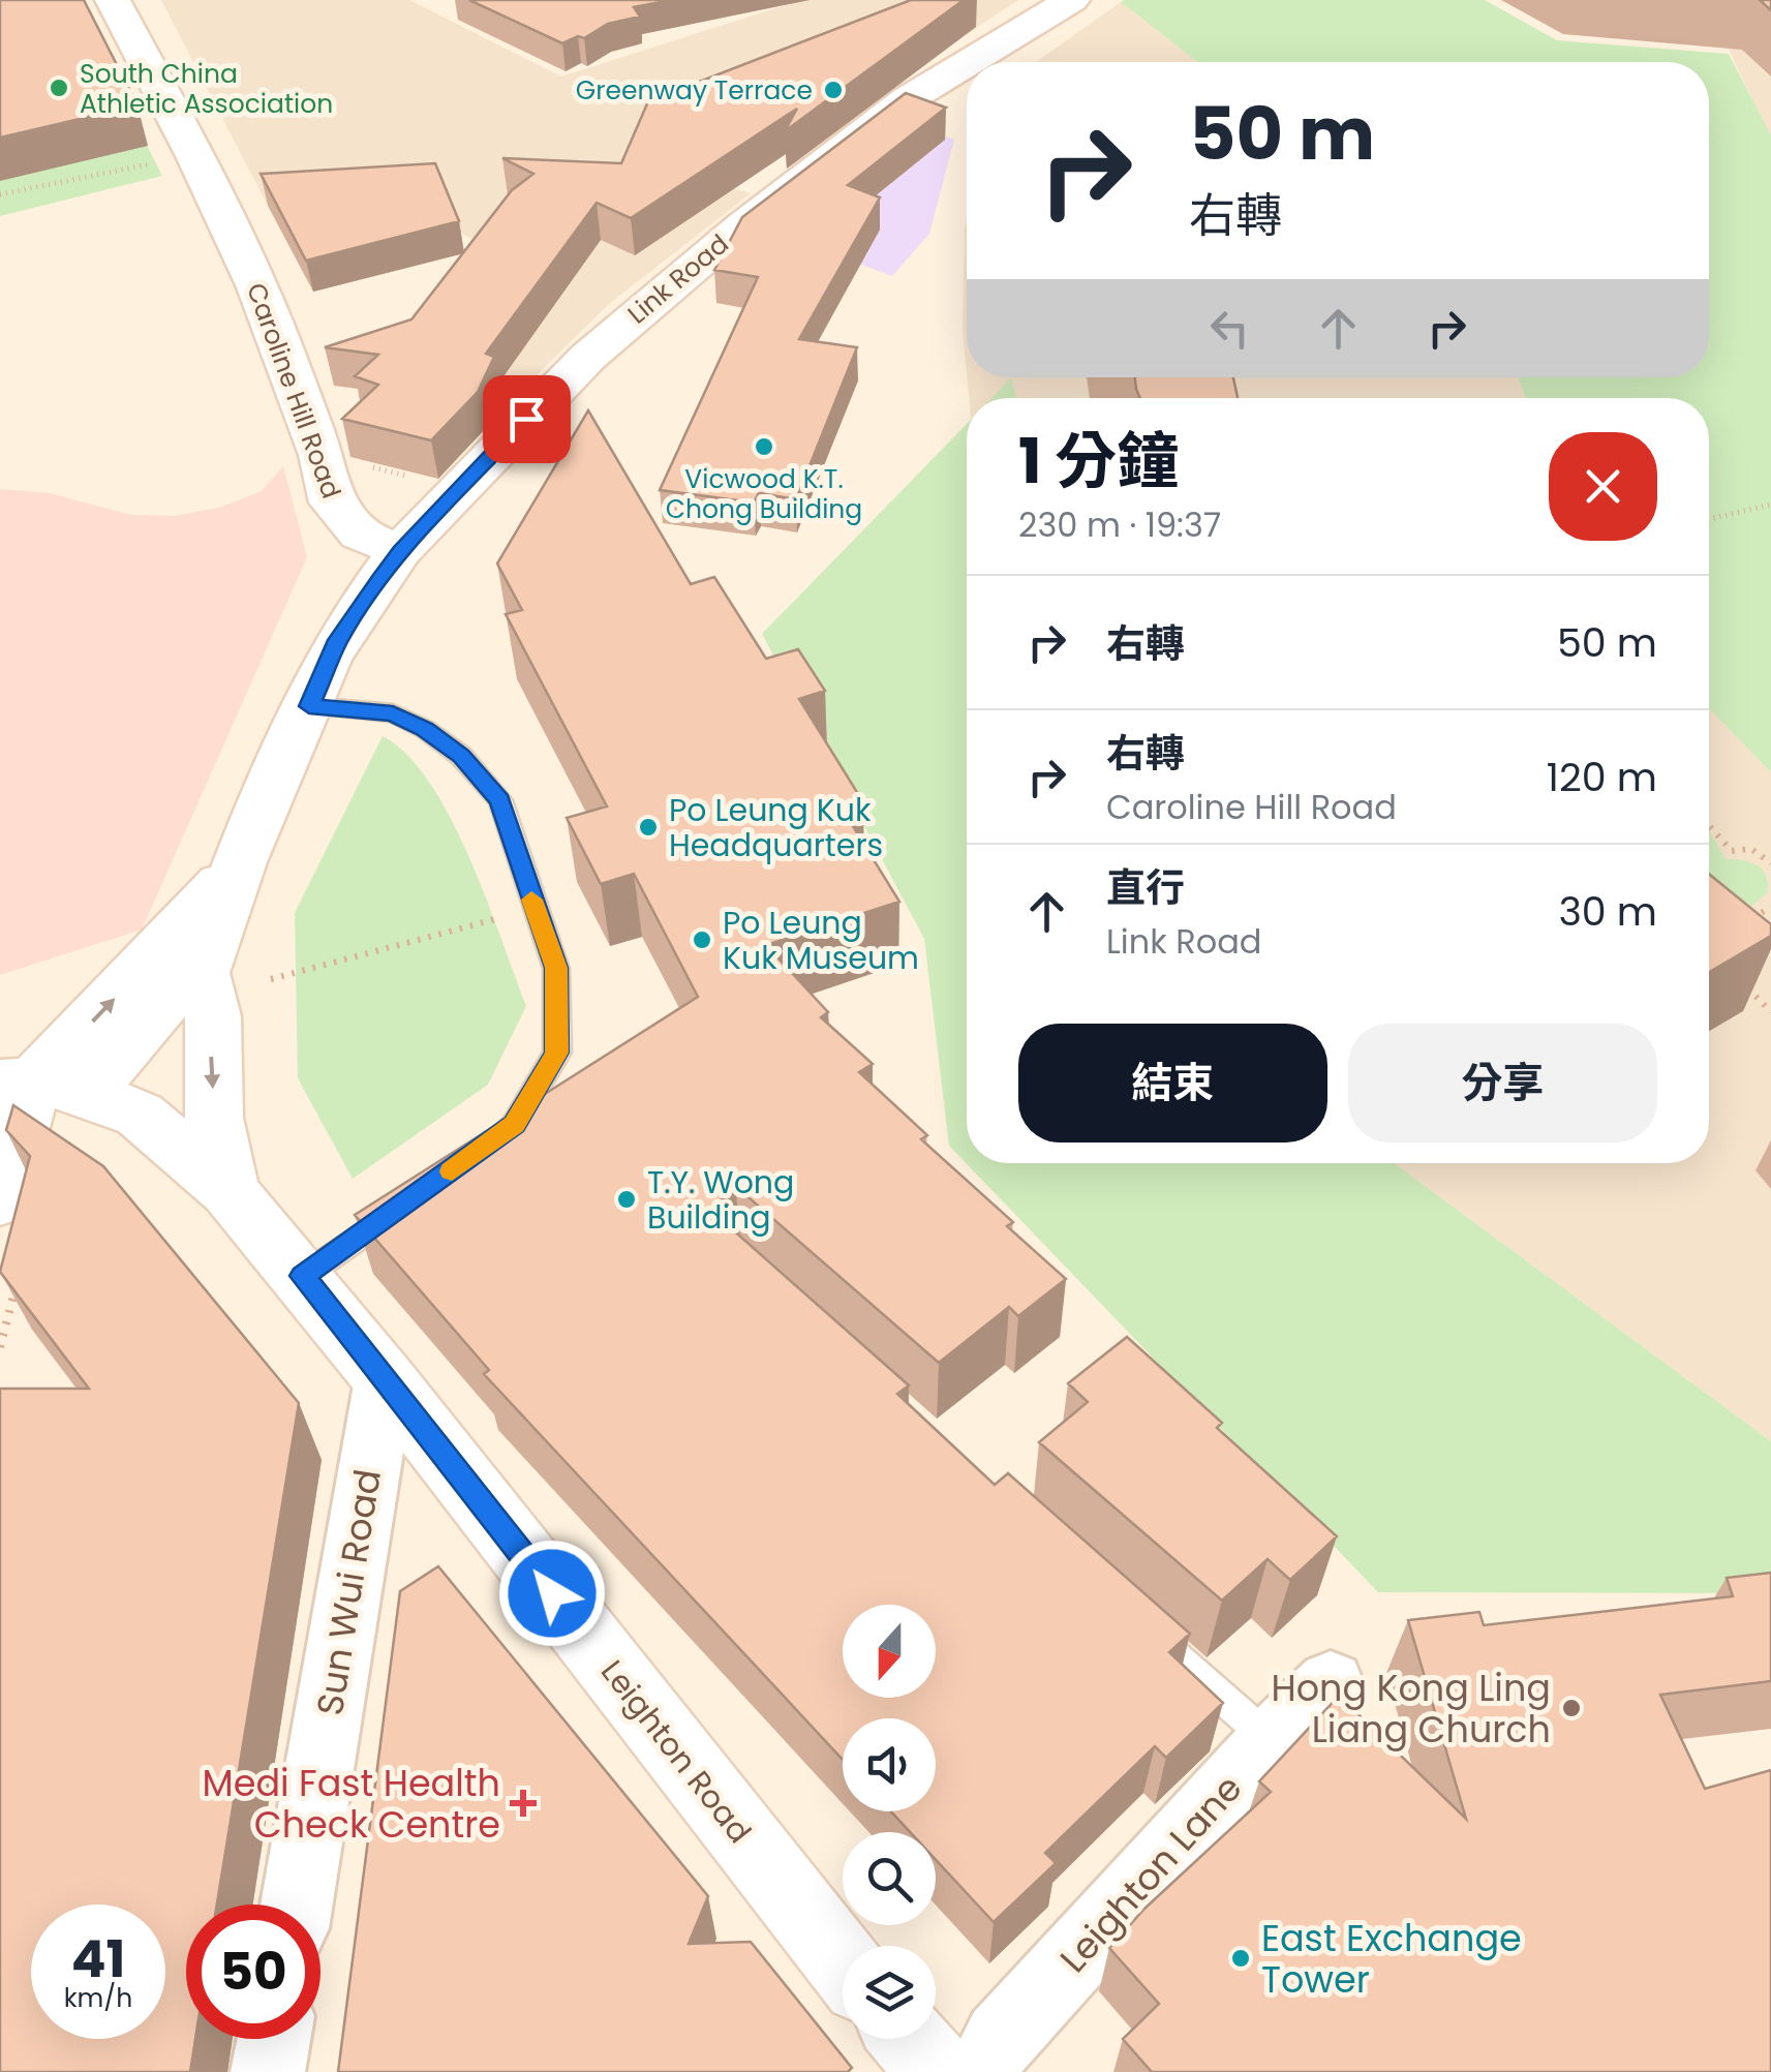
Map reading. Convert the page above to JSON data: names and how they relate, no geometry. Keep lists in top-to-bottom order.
{
  "streets": {
    "street": [
      "Link Road",
      "Caroline Hill Road",
      "Sun Wui Road",
      "Leighton Road",
      "Leighton Lane"
    ]
  },
  "crossings": [
    ["Link Road", "Caroline Hill Road"],
    ["Sun Wui Road", "Leighton Road"]
  ],
  "places": {
    "other": [
      "South China Athletic Association",
      "Greenway Terrace",
      "Vicwood K.T. Chong Building",
      "Po Leung Kuk Headquarters",
      "Po Leung Kuk Museum",
      "T.Y. Wong Building",
      "Hong Kong Ling Liang Church",
      "East Exchange Tower"
    ],
    "health": ["Medi Fast Health Check Centre"]
  },
  "north": "bottom",
  "page": {
    "turn": ["50 m", "右轉"],
    "heading": ["1 分鐘", "230 m · 19:37"],
    "list": [
      {
        "name": "右轉",
        "value": "50 m"
      },
      {
        "name": "右轉",
        "note": "Caroline Hill Road",
        "value": "120 m"
      },
      {
        "name": "直行",
        "note": "Link Road",
        "value": "30 m"
      }
    ],
    "buttons": ["結束", "分享"],
    "speed": "41 km/h",
    "limit": "50"
  }
}
